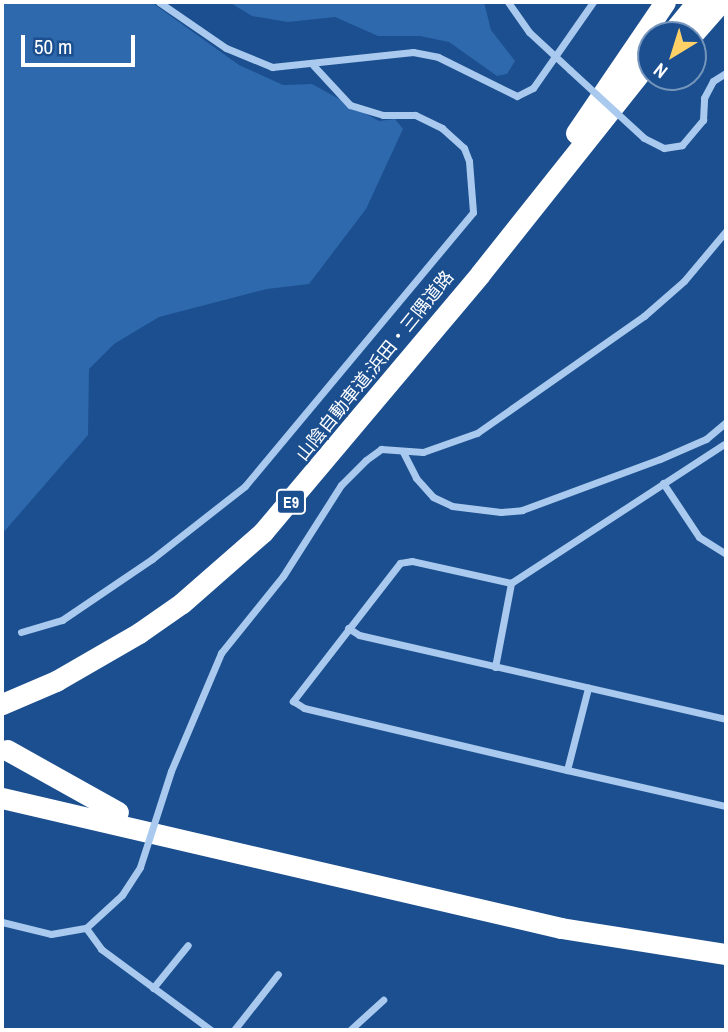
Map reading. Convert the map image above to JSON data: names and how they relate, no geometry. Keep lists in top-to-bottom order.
{
  "streets": {
    "highway": ["山陰自動車道;浜田・三隅道路", "E9"]
  },
  "scale_bar": "50 m",
  "north": "bottom left"
}
